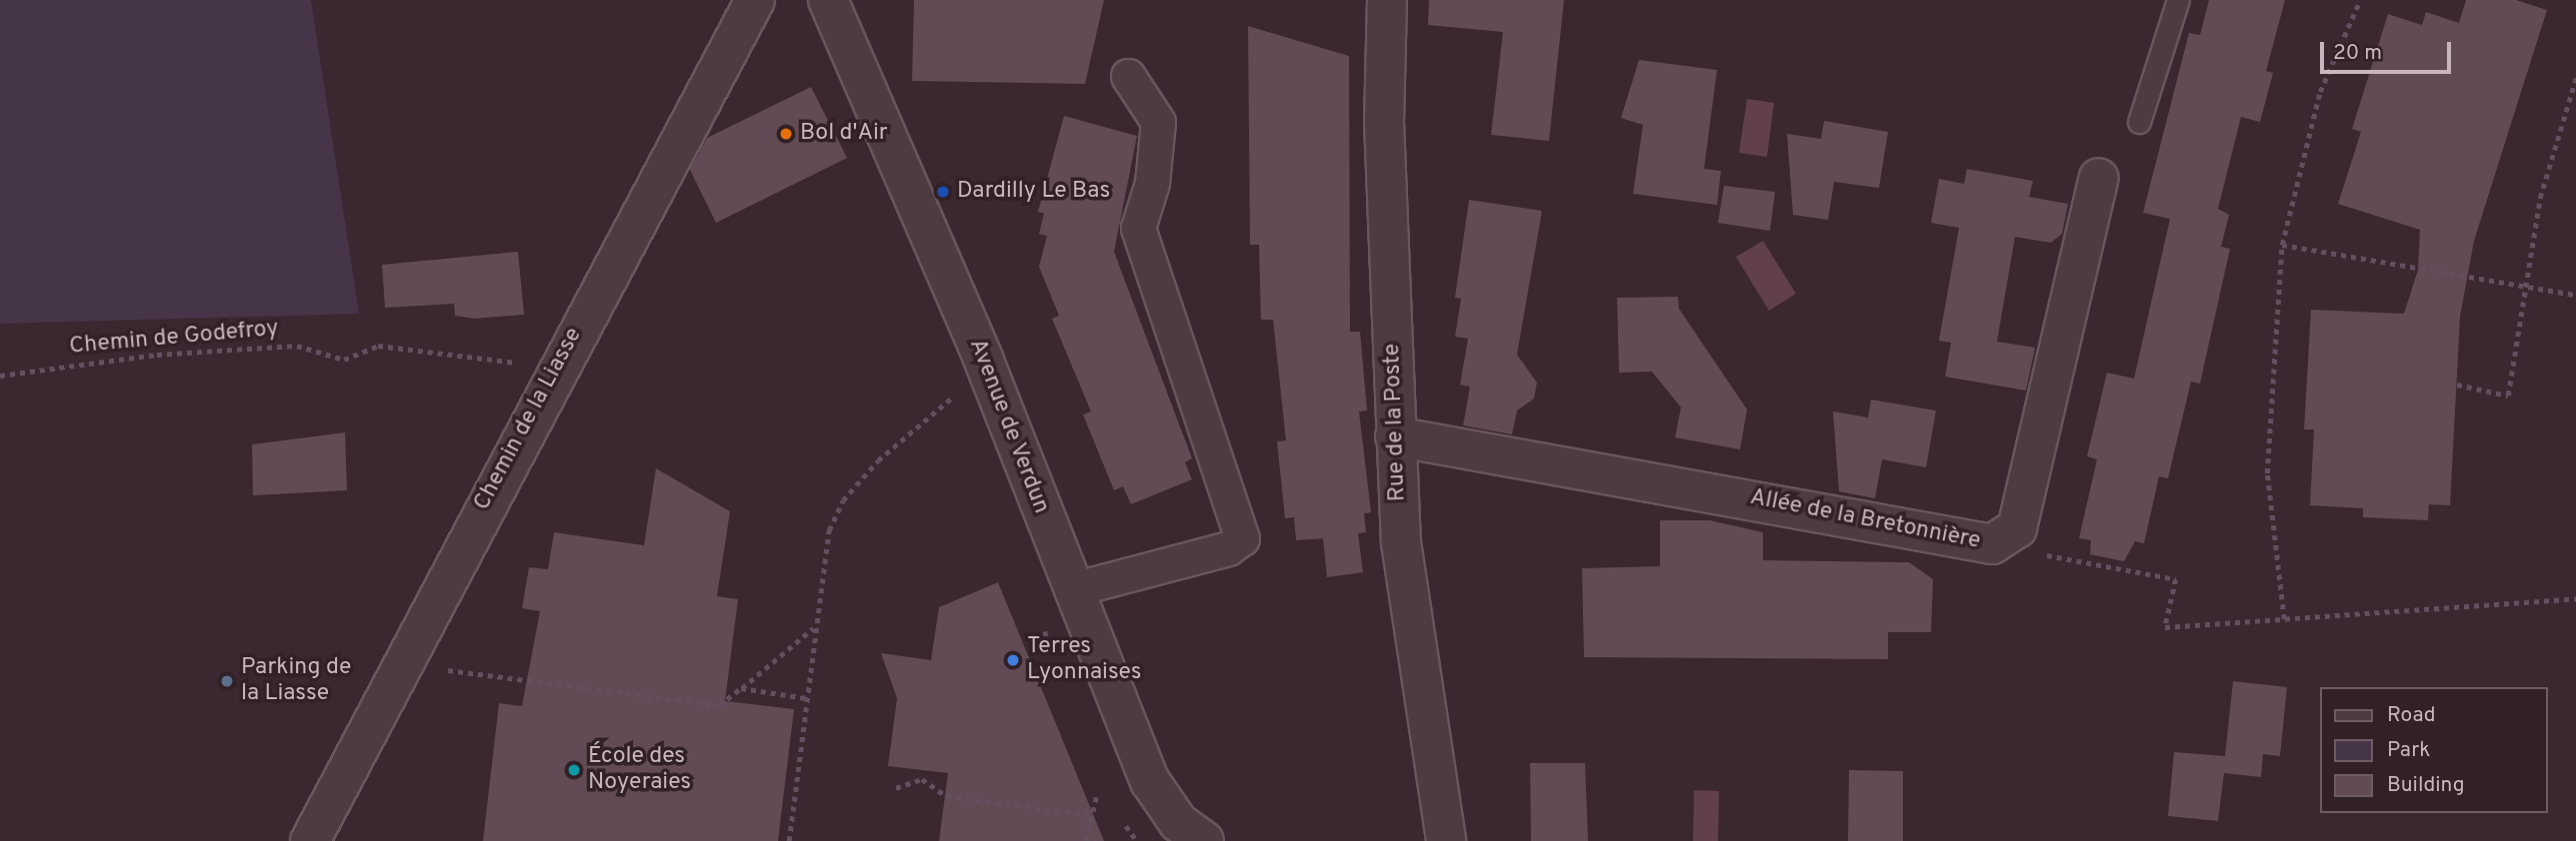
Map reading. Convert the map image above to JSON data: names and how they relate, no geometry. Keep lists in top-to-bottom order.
{
  "streets": {
    "street": [
      "Chemin de la Liasse",
      "Rue de la Poste",
      "Avenue de Verdun",
      "Allée de la Bretonnière"
    ],
    "path": ["Chemin de Godefroy"]
  },
  "crossings": [
    ["Chemin de Godefroy", "Chemin de la Liasse"],
    ["Rue de la Poste", "Allée de la Bretonnière"]
  ],
  "places": [
    "Bol d'Air",
    "Dardilly Le Bas",
    "Terres Lyonnaises",
    "Parking de la Liasse",
    "École des Noyeraies"
  ],
  "legend": ["Road", "Park", "Building"],
  "scale_bar": "20 m"
}
